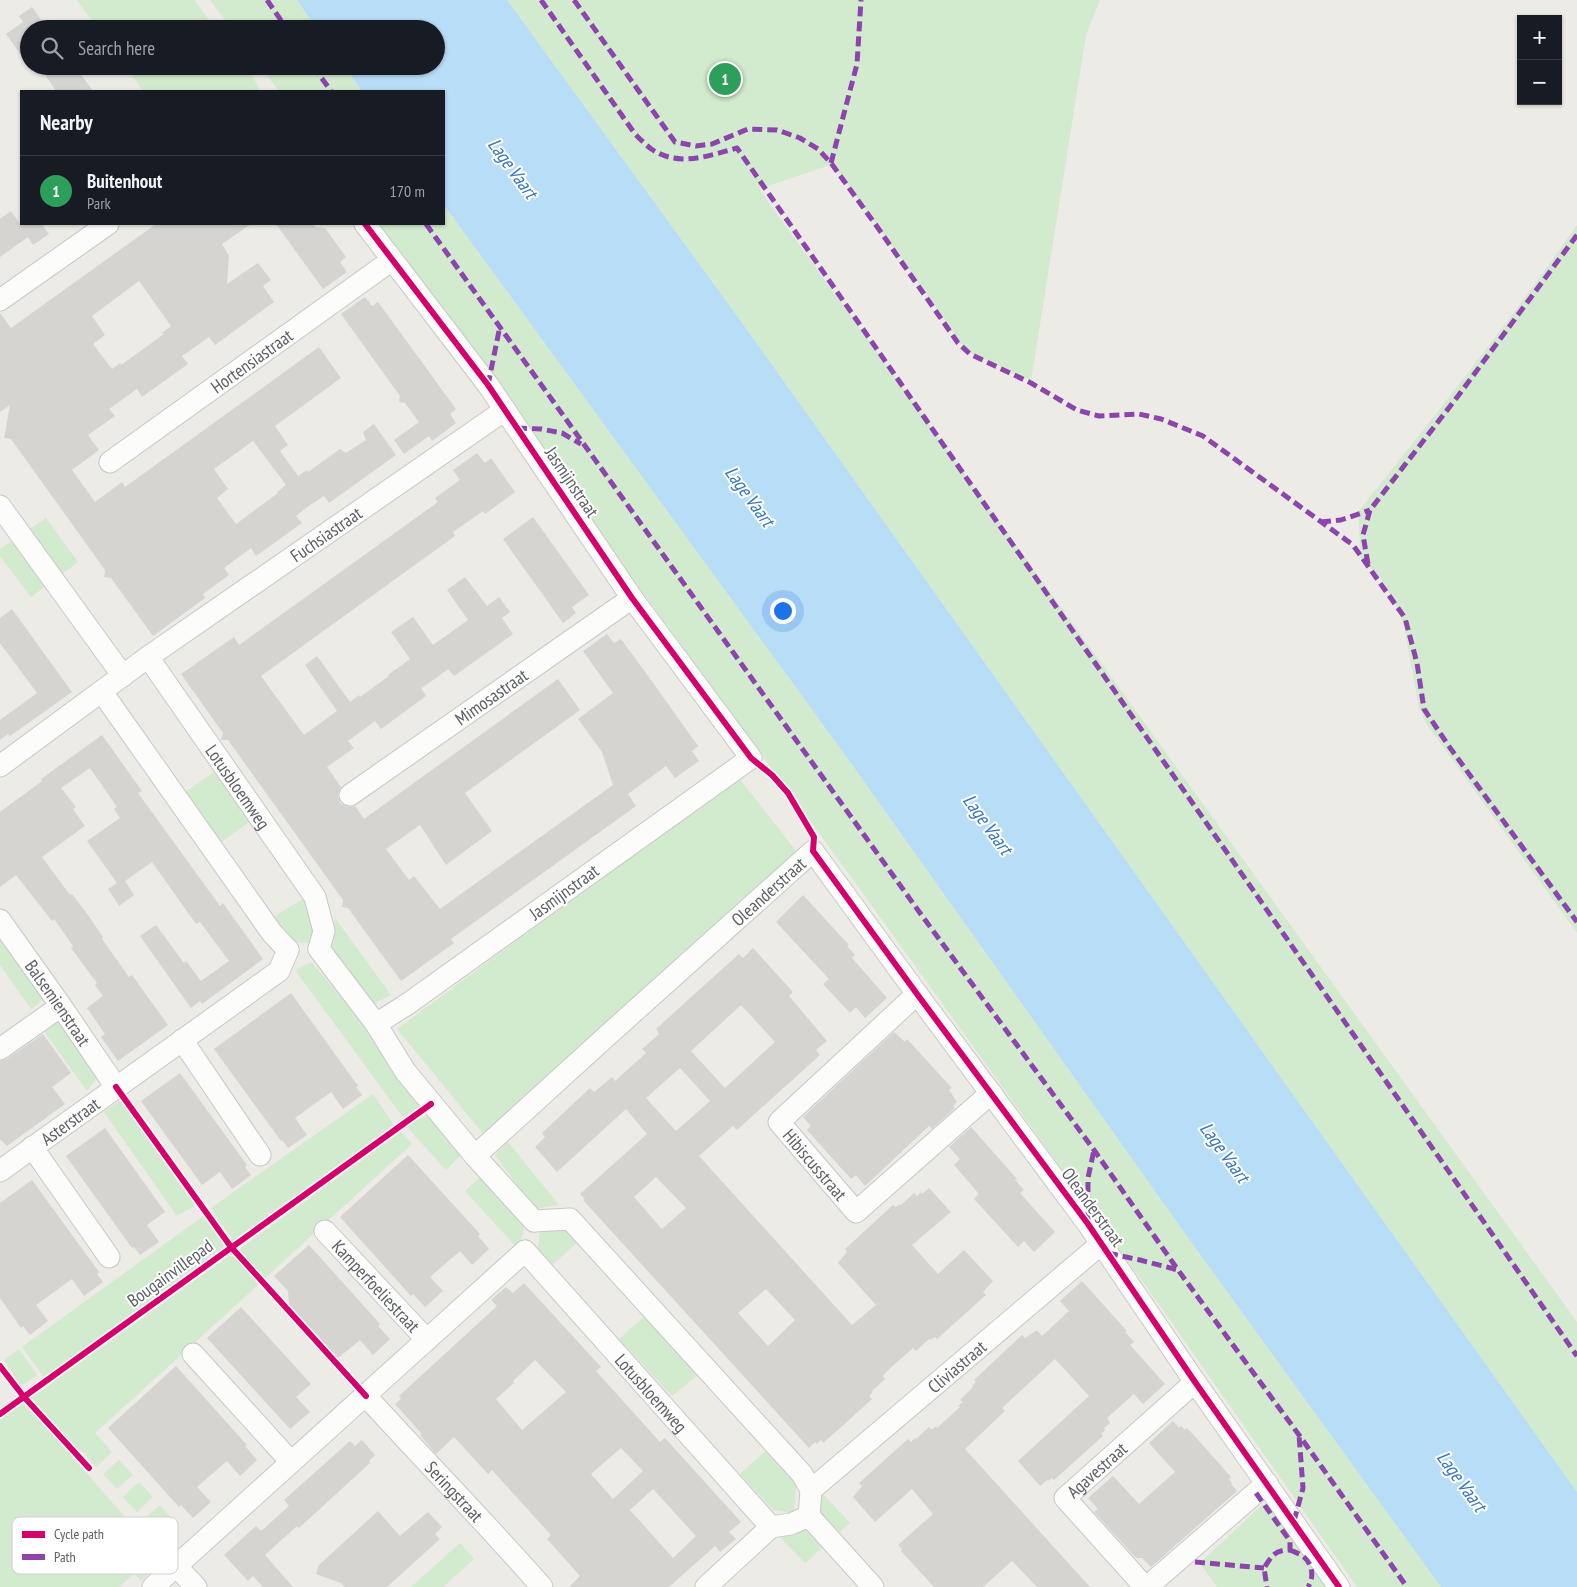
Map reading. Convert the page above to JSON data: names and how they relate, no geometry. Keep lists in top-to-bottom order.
{
  "streets": {
    "street": [
      "Hortensiastraat",
      "Jasmijnstraat",
      "Fuchsiastraat",
      "Mimosastraat",
      "Lotusbloemweg",
      "Oleanderstraat",
      "Balsemienstraat",
      "Asterstraat",
      "Hibiscusstraat",
      "Kamperfoeliestraat",
      "Cliviastraat",
      "Agavestraat",
      "Seringstraat"
    ],
    "cycle path": ["Bougainvillepad"]
  },
  "crossings": [
    ["Hortensiastraat", "Jasmijnstraat"],
    ["Jasmijnstraat", "Fuchsiastraat"],
    ["Jasmijnstraat", "Mimosastraat"],
    ["Fuchsiastraat", "Lotusbloemweg"],
    ["Lotusbloemweg", "Kamperfoeliestraat"],
    ["Oleanderstraat", "Hibiscusstraat"],
    ["Oleanderstraat", "Cliviastraat"],
    ["Oleanderstraat", "Agavestraat"],
    ["Balsemienstraat", "Asterstraat"],
    ["Kamperfoeliestraat", "Seringstraat"]
  ],
  "water": ["Lage Vaart"],
  "legend": ["Cycle path", "Path"],
  "page": {
    "map_buttons": ["+", "−"],
    "search": "Search here",
    "pins": "1",
    "heading": "Nearby",
    "list": [
      {
        "mark": "1",
        "name": "Buitenhout",
        "note": "Park",
        "value": "170 m"
      }
    ]
  }
}
